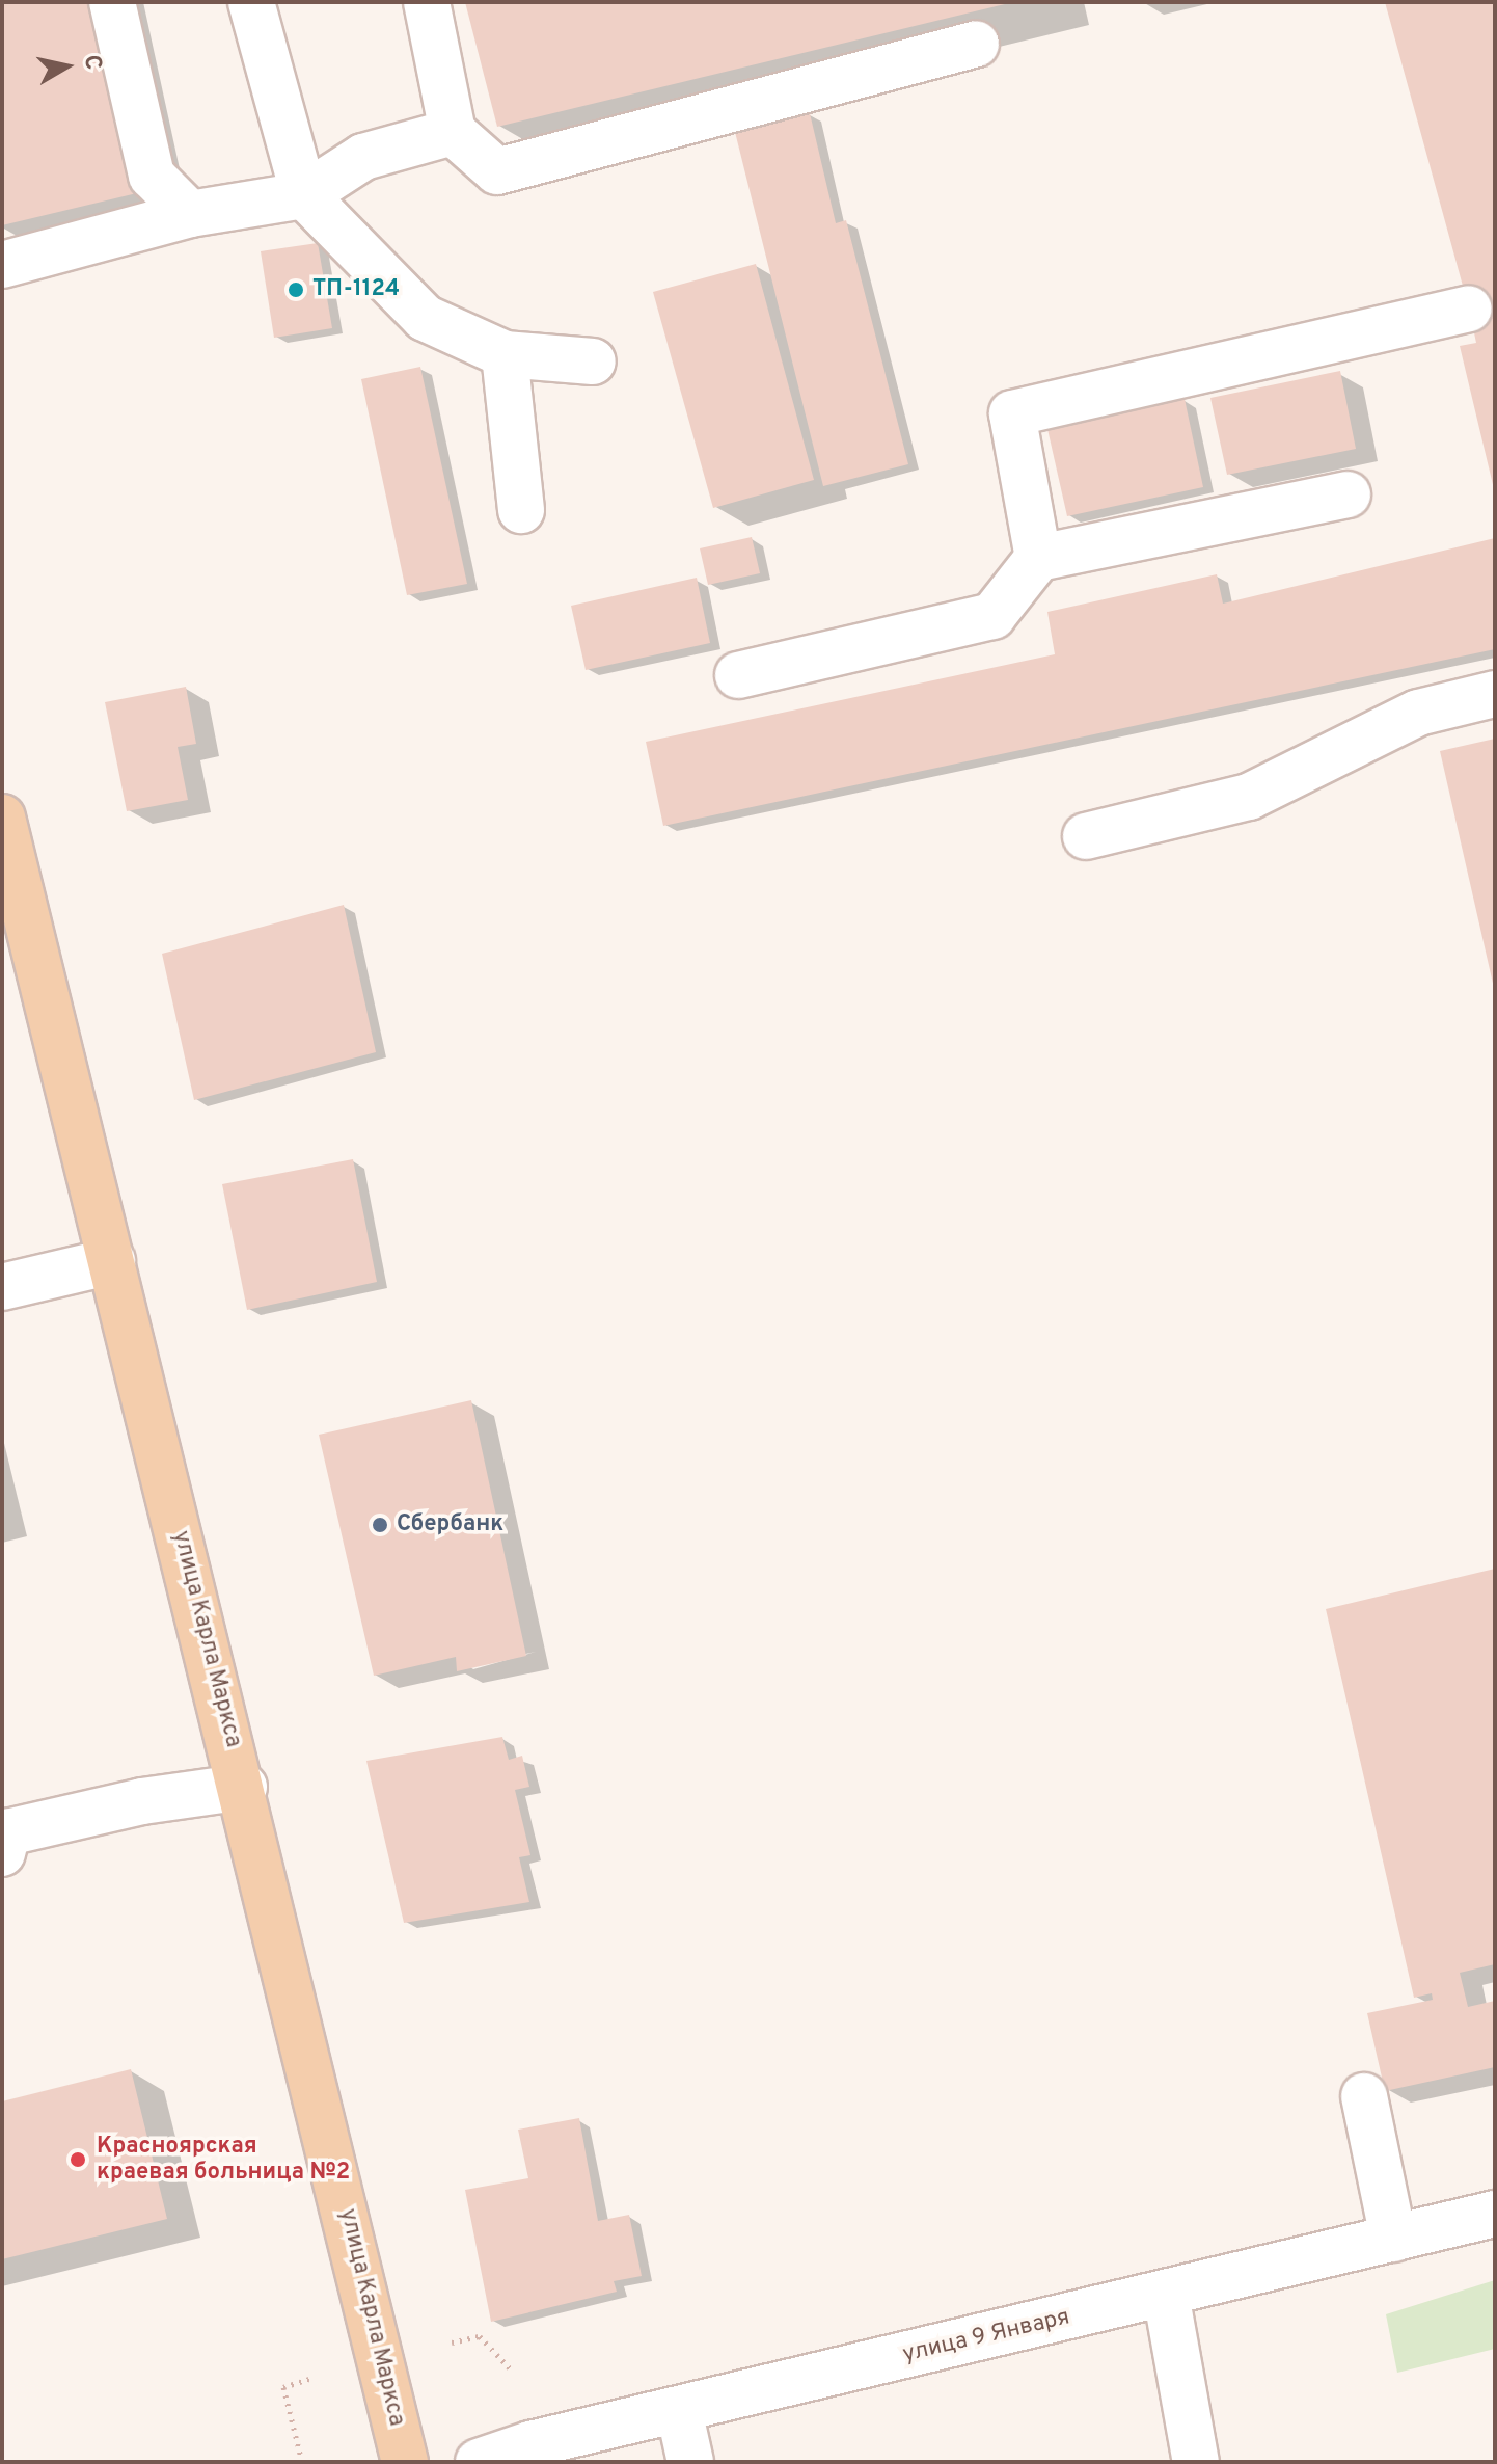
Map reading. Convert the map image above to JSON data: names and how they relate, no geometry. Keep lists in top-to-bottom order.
{
  "streets": {
    "main road": ["улица Карла Маркса"],
    "street": ["улица 9 Января"]
  },
  "places": ["ТП-1124", "Сбербанк", "Красноярская краевая больница №2"],
  "north": "right"
}
